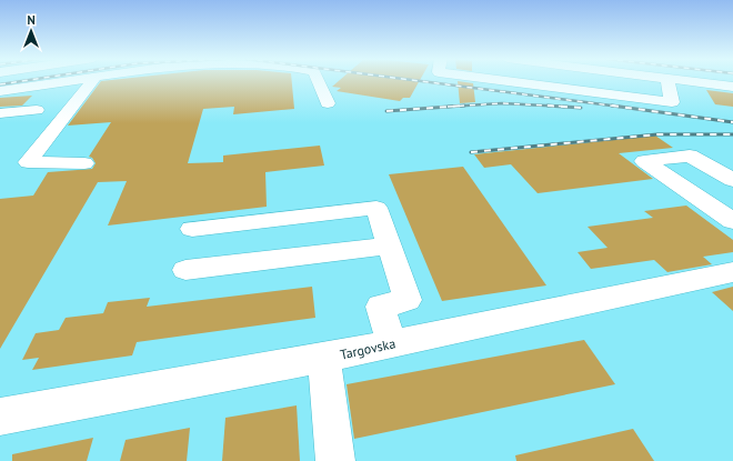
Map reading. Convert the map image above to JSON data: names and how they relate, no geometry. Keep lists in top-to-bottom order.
{
  "streets": {
    "street": ["Targovska"]
  },
  "north": "top"
}
